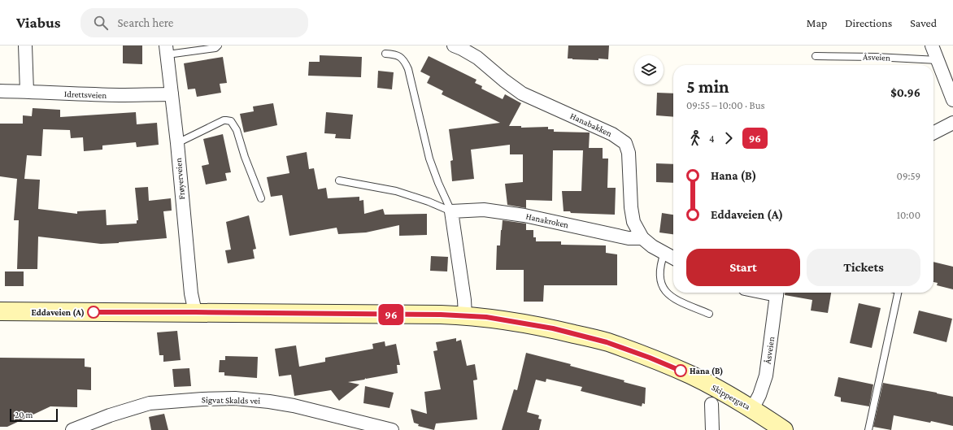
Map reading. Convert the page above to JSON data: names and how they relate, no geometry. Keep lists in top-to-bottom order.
{
  "streets": {
    "main road": ["Skippergata"],
    "street": [
      "Åsveien",
      "Idrettsveien",
      "Hanabakken",
      "Frøyerveien",
      "Hanakroken",
      "Sigvat Skalds vei"
    ]
  },
  "crossings": [
    ["Åsveien", "Skippergata"],
    ["Idrettsveien", "Frøyerveien"],
    ["Hanabakken", "Hanakroken"],
    ["Frøyerveien", "Skippergata"]
  ],
  "places": ["Eddaveien (A)", "Hana (B)"],
  "lines": ["bus line 96"],
  "scale_bar": "20 m",
  "page": {
    "header": "Viabus",
    "search": "Search here",
    "nav": ["Map", "Directions", "Saved"],
    "on_map": "96",
    "heading": ["5 min", "09:55 – 10:00 · Bus", "$0.96"],
    "legs": ["4", "96"],
    "list": [
      {
        "name": "Hana (B)",
        "value": "09:59"
      },
      {
        "name": "Eddaveien (A)",
        "value": "10:00"
      }
    ],
    "buttons": ["Start", "Tickets"],
    "scale": "20 m"
  }
}
